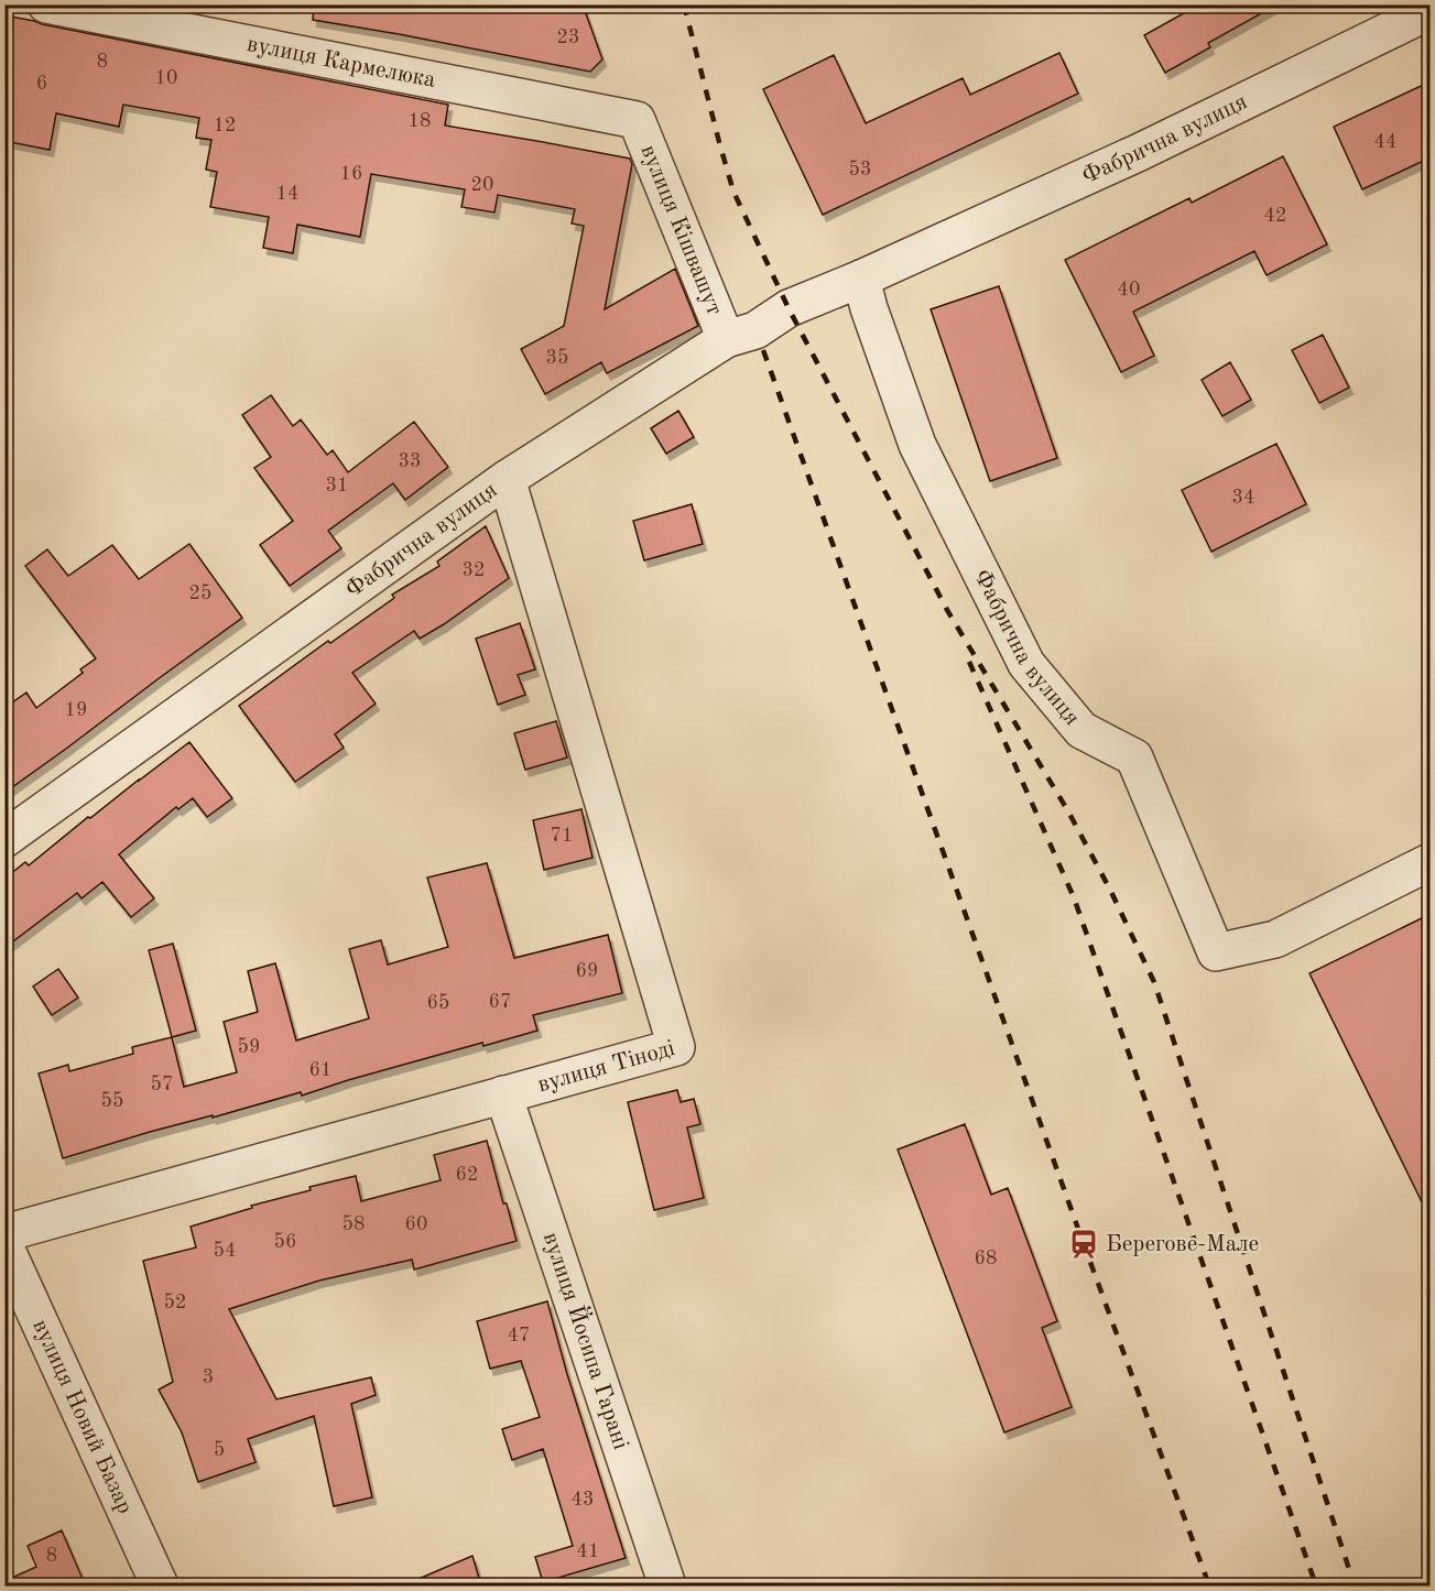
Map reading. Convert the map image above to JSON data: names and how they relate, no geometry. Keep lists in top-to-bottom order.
{
  "streets": {
    "street": [
      "вулиця Кармелюка",
      "Фабрична вулиця",
      "вулиця Кішвашут",
      "вулиця Тіноді",
      "вулиця Йосипа Гарані",
      "вулиця Новий Базар"
    ]
  },
  "crossings": [
    ["вулиця Кармелюка", "вулиця Кішвашут"],
    ["Фабрична вулиця", "вулиця Кішвашут"],
    ["Фабрична вулиця", "вулиця Тіноді"],
    ["вулиця Тіноді", "вулиця Йосипа Гарані"]
  ],
  "places": {
    "station": ["Берегове-Мале"]
  },
  "house_numbers": [
    "23",
    "8",
    "10",
    "6",
    "18",
    "12",
    "44",
    "53",
    "16",
    "20",
    "14",
    "42",
    "40",
    "35",
    "33",
    "31",
    "34",
    "32",
    "25",
    "19",
    "71",
    "69",
    "67",
    "65",
    "59",
    "61",
    "57",
    "55",
    "62",
    "58",
    "60",
    "56",
    "54",
    "68",
    "52",
    "47",
    "3",
    "5",
    "43",
    "41",
    "8"
  ]
}
